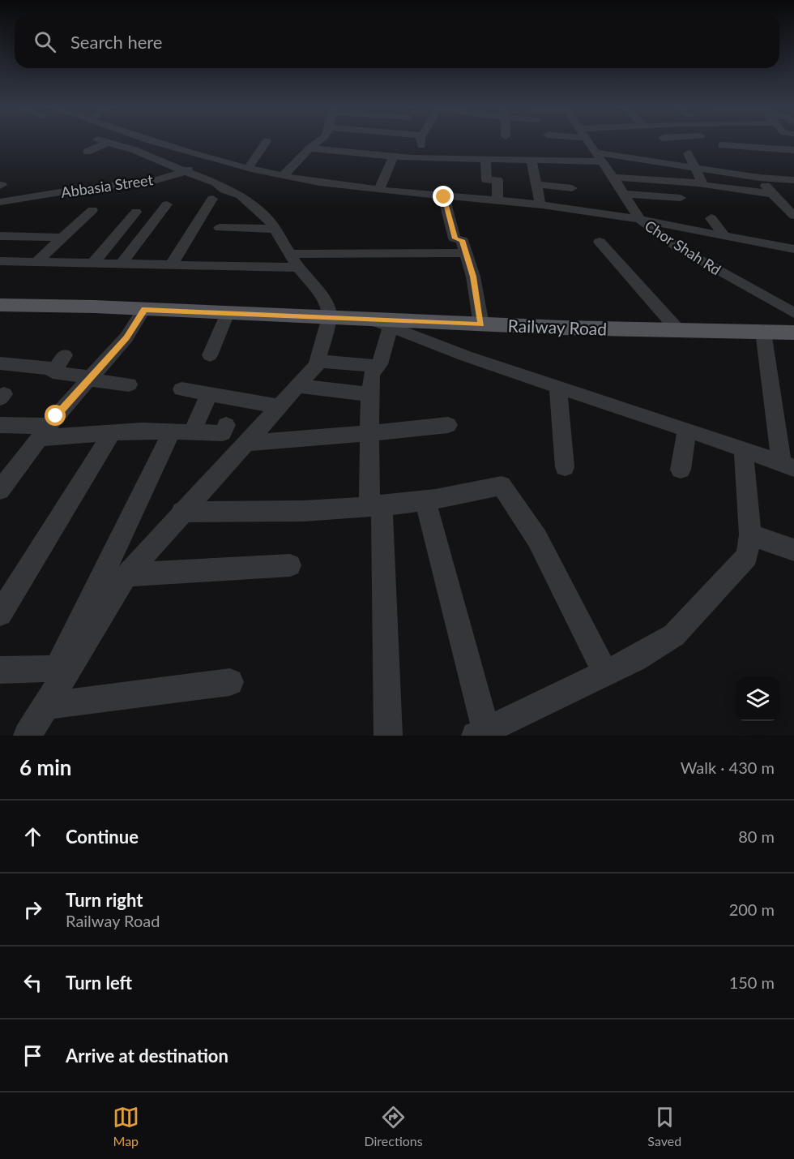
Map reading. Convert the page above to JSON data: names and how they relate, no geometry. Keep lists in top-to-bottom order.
{
  "streets": {
    "main road": ["Railway Road"],
    "street": ["Abbasia Street", "Chor Shah Rd"]
  },
  "page": {
    "search": "Search here",
    "heading": ["6 min", "Walk · 430 m"],
    "list": [
      ["Continue", "80 m"],
      ["Turn right", "Railway Road", "200 m"],
      ["Turn left", "150 m"],
      "Arrive at destination"
    ],
    "nav": ["Map", "Directions", "Saved"]
  }
}
